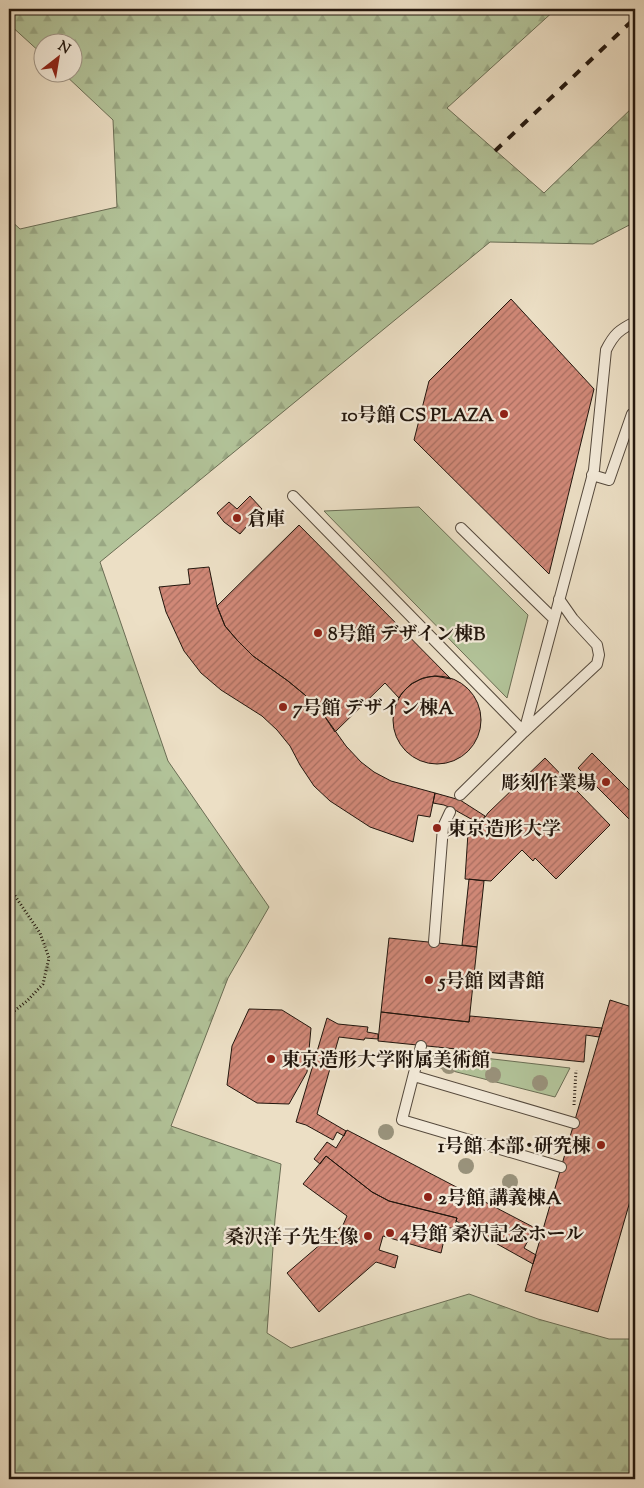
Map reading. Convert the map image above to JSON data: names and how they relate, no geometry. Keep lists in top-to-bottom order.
{
  "places": [
    "10号館 CS PLAZA",
    "倉庫",
    "8号館 デザイン棟B",
    "7号館 デザイン棟A",
    "彫刻作業場",
    "東京造形大学",
    "5号館 図書館",
    "東京造形大学附属美術館",
    "1号館 本部･研究棟",
    "2号館 講義棟A",
    "4号館 桑沢記念ホール",
    "桑沢洋子先生像"
  ],
  "north": "top right"
}
